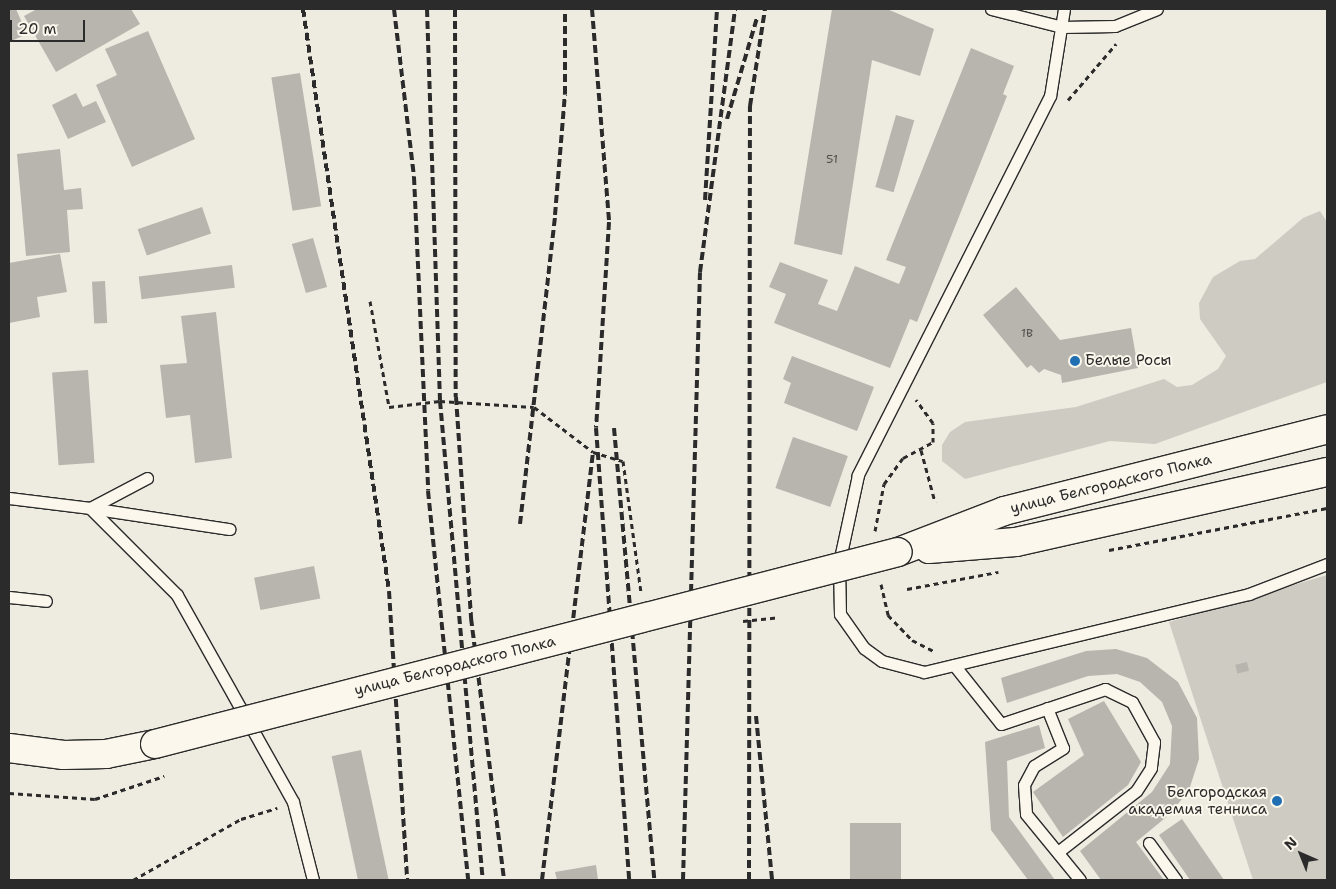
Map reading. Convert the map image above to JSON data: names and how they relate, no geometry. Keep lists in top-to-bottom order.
{
  "streets": {
    "main road": ["улица Белгородского Полка"]
  },
  "places": ["Белые Росы", "Белгородская академия тенниса"],
  "house_numbers": ["51", "1В"],
  "scale_bar": "20 m",
  "north": "top left"
}
